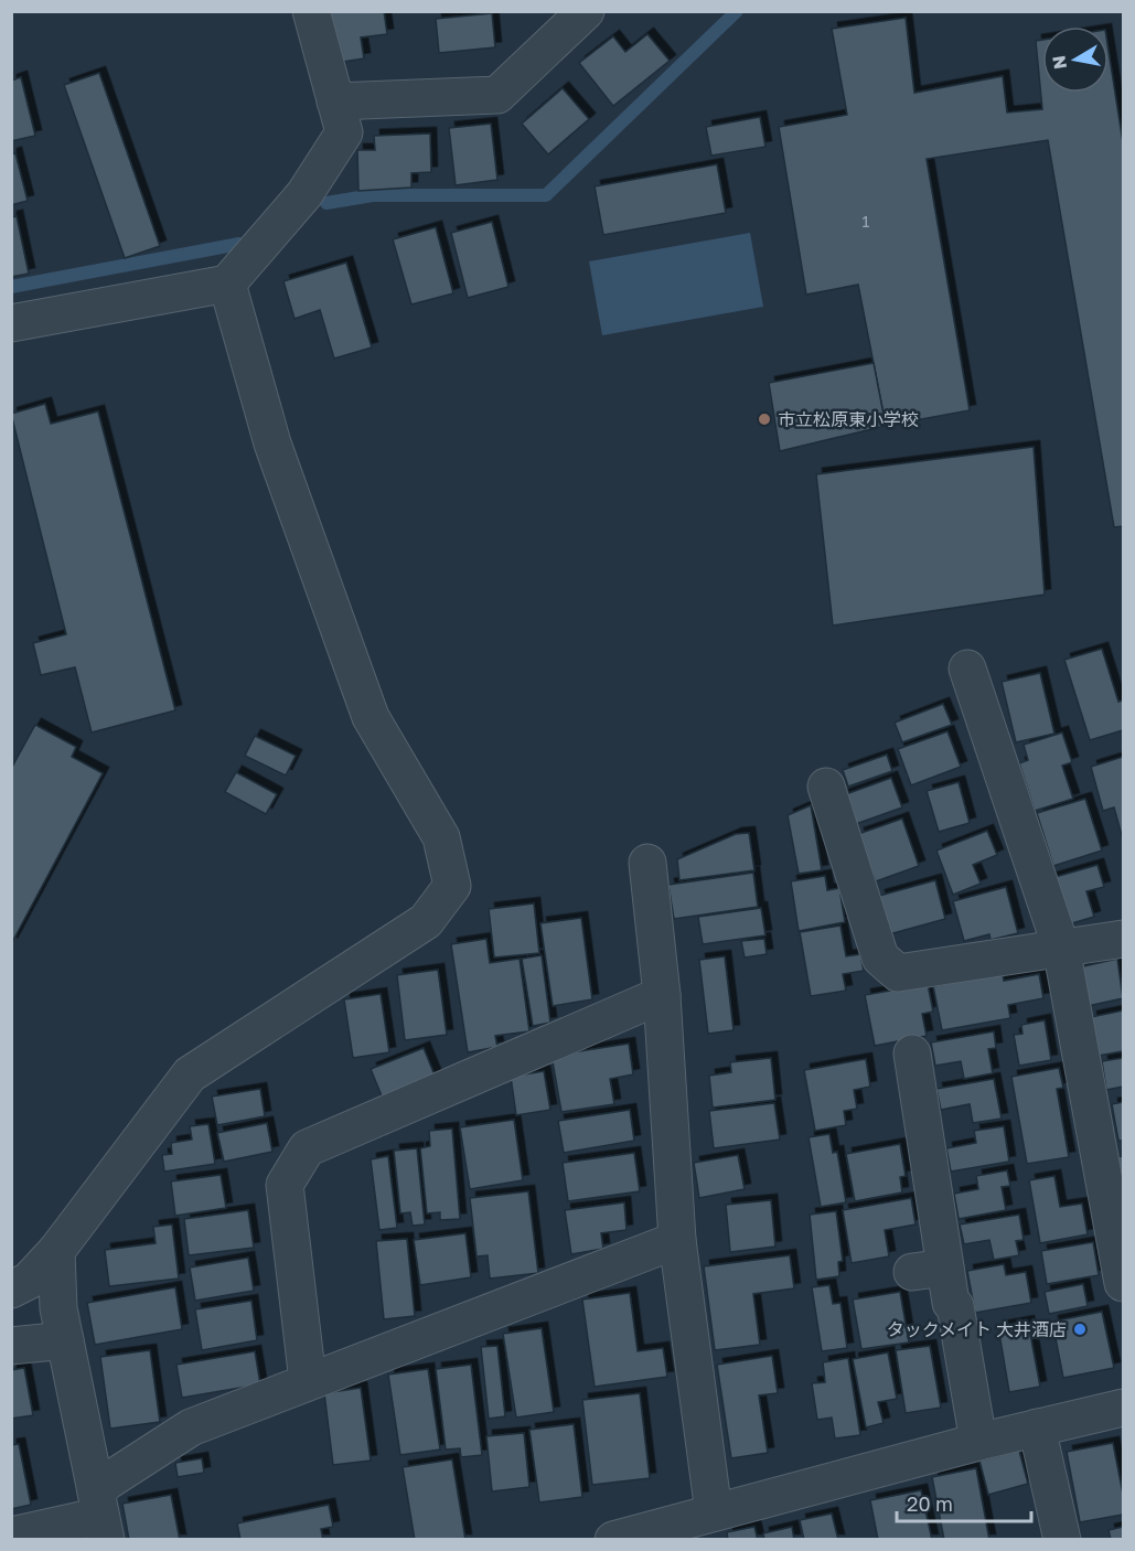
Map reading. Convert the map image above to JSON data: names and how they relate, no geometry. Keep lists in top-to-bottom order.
{
  "places": ["市立松原東小学校", "タックメイト 大井酒店"],
  "house_numbers": ["1"],
  "scale_bar": "20 m",
  "north": "left"
}
